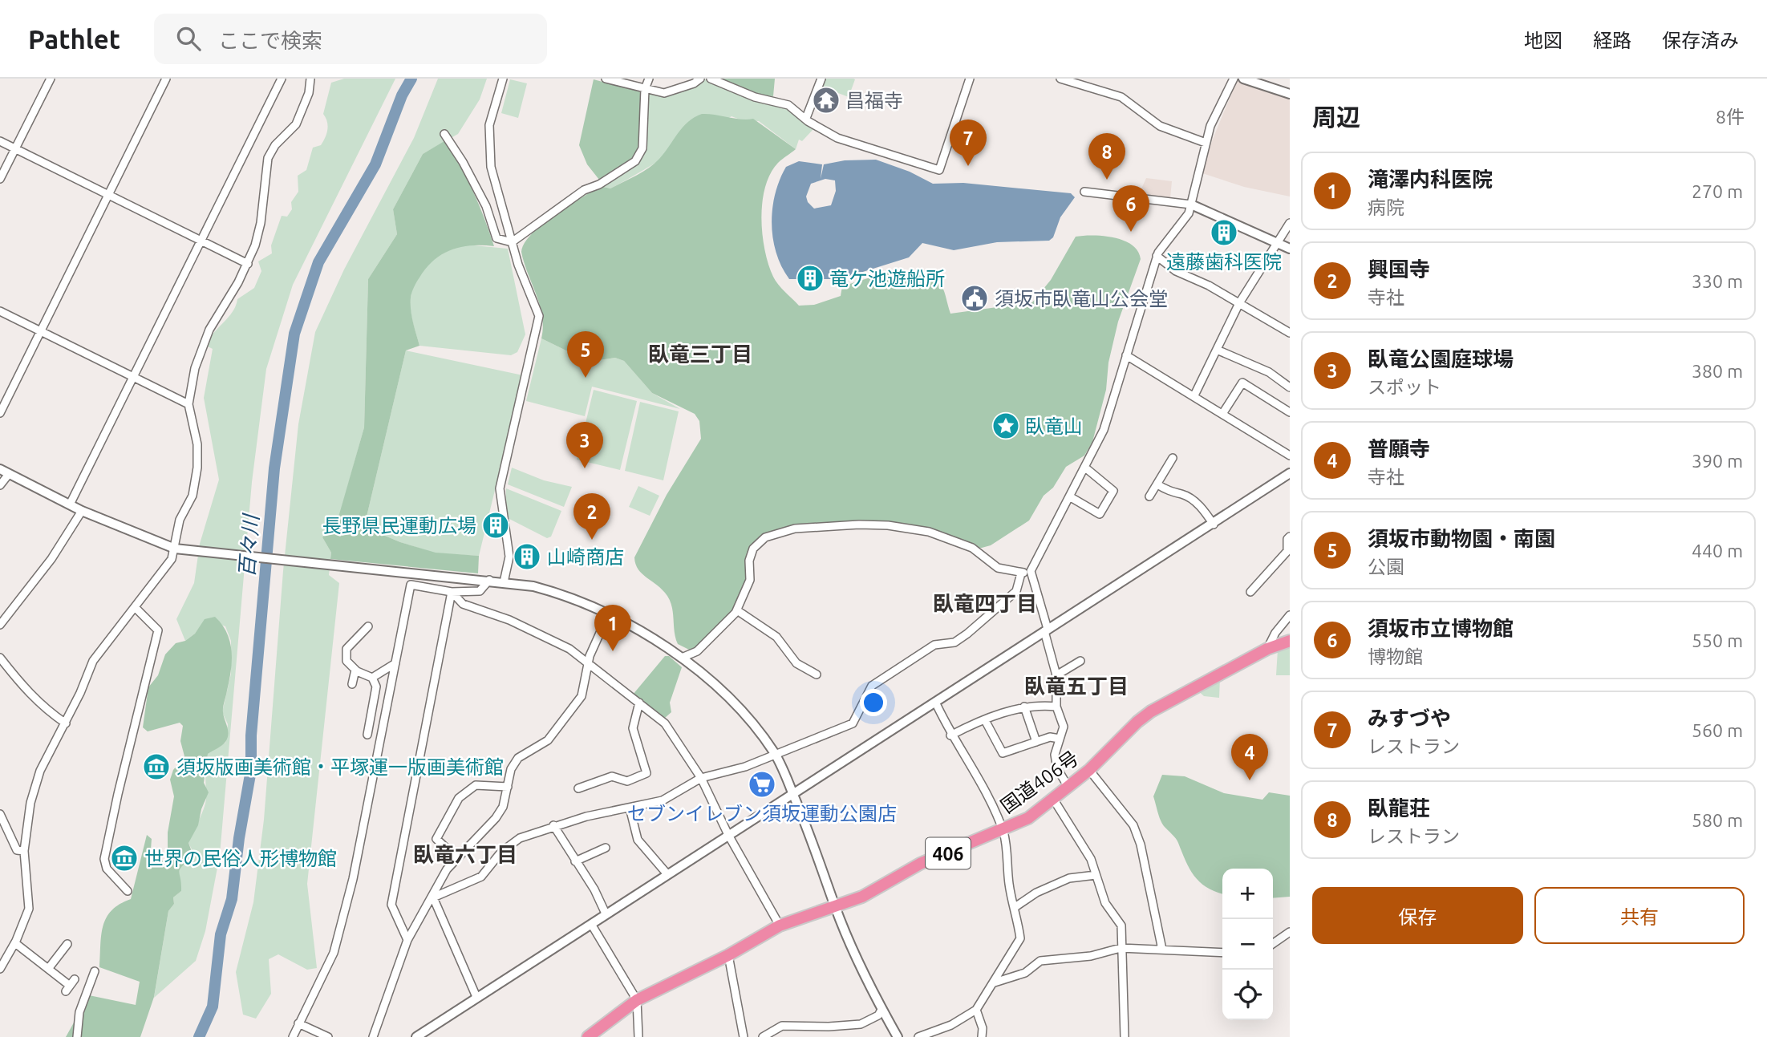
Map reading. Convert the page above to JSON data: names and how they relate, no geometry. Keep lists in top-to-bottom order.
{
  "streets": {
    "highway": ["国道406号", "406"]
  },
  "districts": [
    "臥竜三丁目",
    "臥竜四丁目",
    "臥竜五丁目",
    "臥竜六丁目"
  ],
  "water": ["百々川"],
  "places": {
    "temple": ["昌福寺"],
    "building": [
      "遠藤歯科医院",
      "竜ケ池遊船所",
      "長野県民運動広場",
      "山崎商店"
    ],
    "public building": ["須坂市臥竜山公会堂"],
    "place": ["臥竜山"],
    "museum": ["須坂版画美術館・平塚運一版画美術館", "世界の民俗人形博物館"],
    "supermarket": ["セブンイレブン須坂運動公園店"]
  },
  "page": {
    "header": "Pathlet",
    "search": "ここで検索",
    "nav": ["地図", "経路", "保存済み"],
    "heading": ["周辺", "8件"],
    "pins": [
      "7",
      "8",
      "6",
      "5",
      "3",
      "2",
      "1",
      "4"
    ],
    "list": [
      {
        "mark": "1",
        "name": "滝澤内科医院",
        "note": "病院",
        "value": "270 m"
      },
      {
        "mark": "2",
        "name": "興国寺",
        "note": "寺社",
        "value": "330 m"
      },
      {
        "mark": "3",
        "name": "臥竜公園庭球場",
        "note": "スポット",
        "value": "380 m"
      },
      {
        "mark": "4",
        "name": "普願寺",
        "note": "寺社",
        "value": "390 m"
      },
      {
        "mark": "5",
        "name": "須坂市動物園・南園",
        "note": "公園",
        "value": "440 m"
      },
      {
        "mark": "6",
        "name": "須坂市立博物館",
        "note": "博物館",
        "value": "550 m"
      },
      {
        "mark": "7",
        "name": "みすづや",
        "note": "レストラン",
        "value": "560 m"
      },
      {
        "mark": "8",
        "name": "臥龍荘",
        "note": "レストラン",
        "value": "580 m"
      }
    ],
    "map_buttons": ["+", "−"],
    "buttons": ["保存", "共有"]
  }
}
